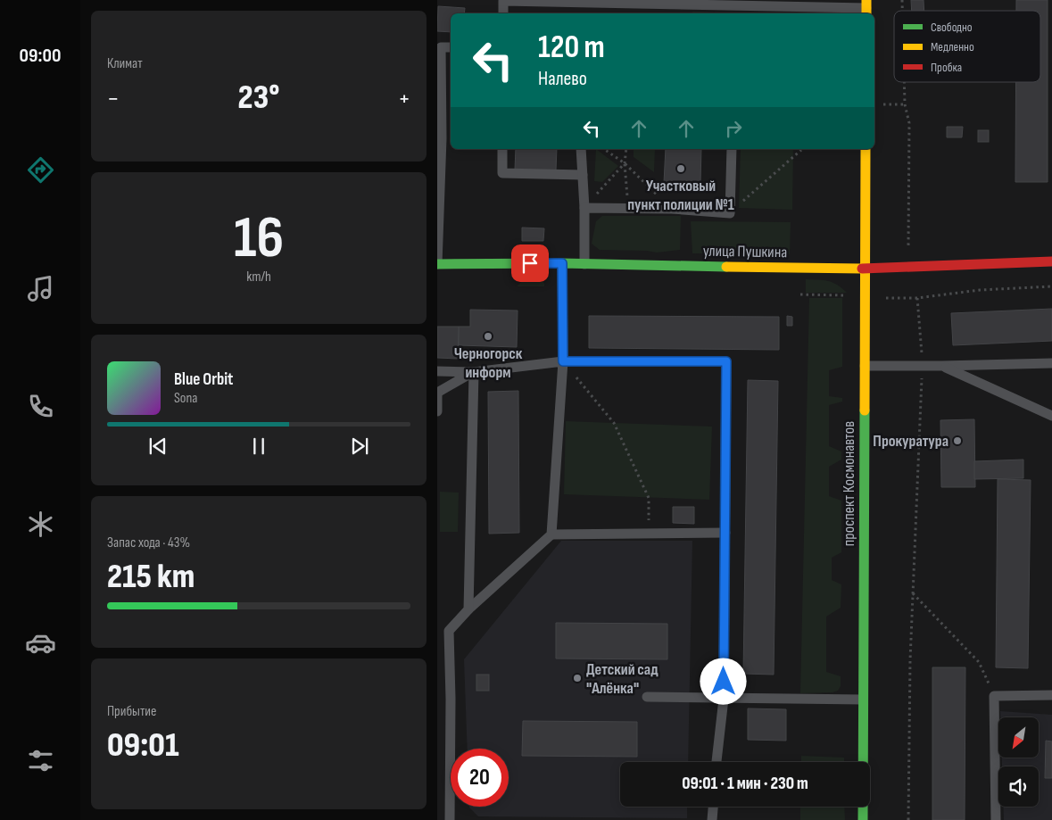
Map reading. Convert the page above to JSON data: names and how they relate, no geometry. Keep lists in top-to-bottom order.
{
  "streets": {
    "main road": ["улица Пушкина", "проспект Космонавтов"]
  },
  "crossings": [
    ["улица Пушкина", "проспект Космонавтов"]
  ],
  "places": [
    "Участковый пункт полиции №1",
    "Черногорск информ",
    "Прокуратура",
    "Детский сад \"Алёнка\""
  ],
  "legend": ["Свободно", "Медленно", "Пробка"],
  "north": "bottom left",
  "page": {
    "tabs": "09:00",
    "tile": [
      "Климат",
      ["16", "km/h"],
      ["Запас хода · 43%", "215 km"],
      ["Прибытие", "09:01"]
    ],
    "turn": ["120 m", "Налево"],
    "heat": ["−", "23°", "+"],
    "song": ["Blue Orbit", "Sona"],
    "limit": "20",
    "trip": "09:01 · 1 мин · 230 m"
  }
}
